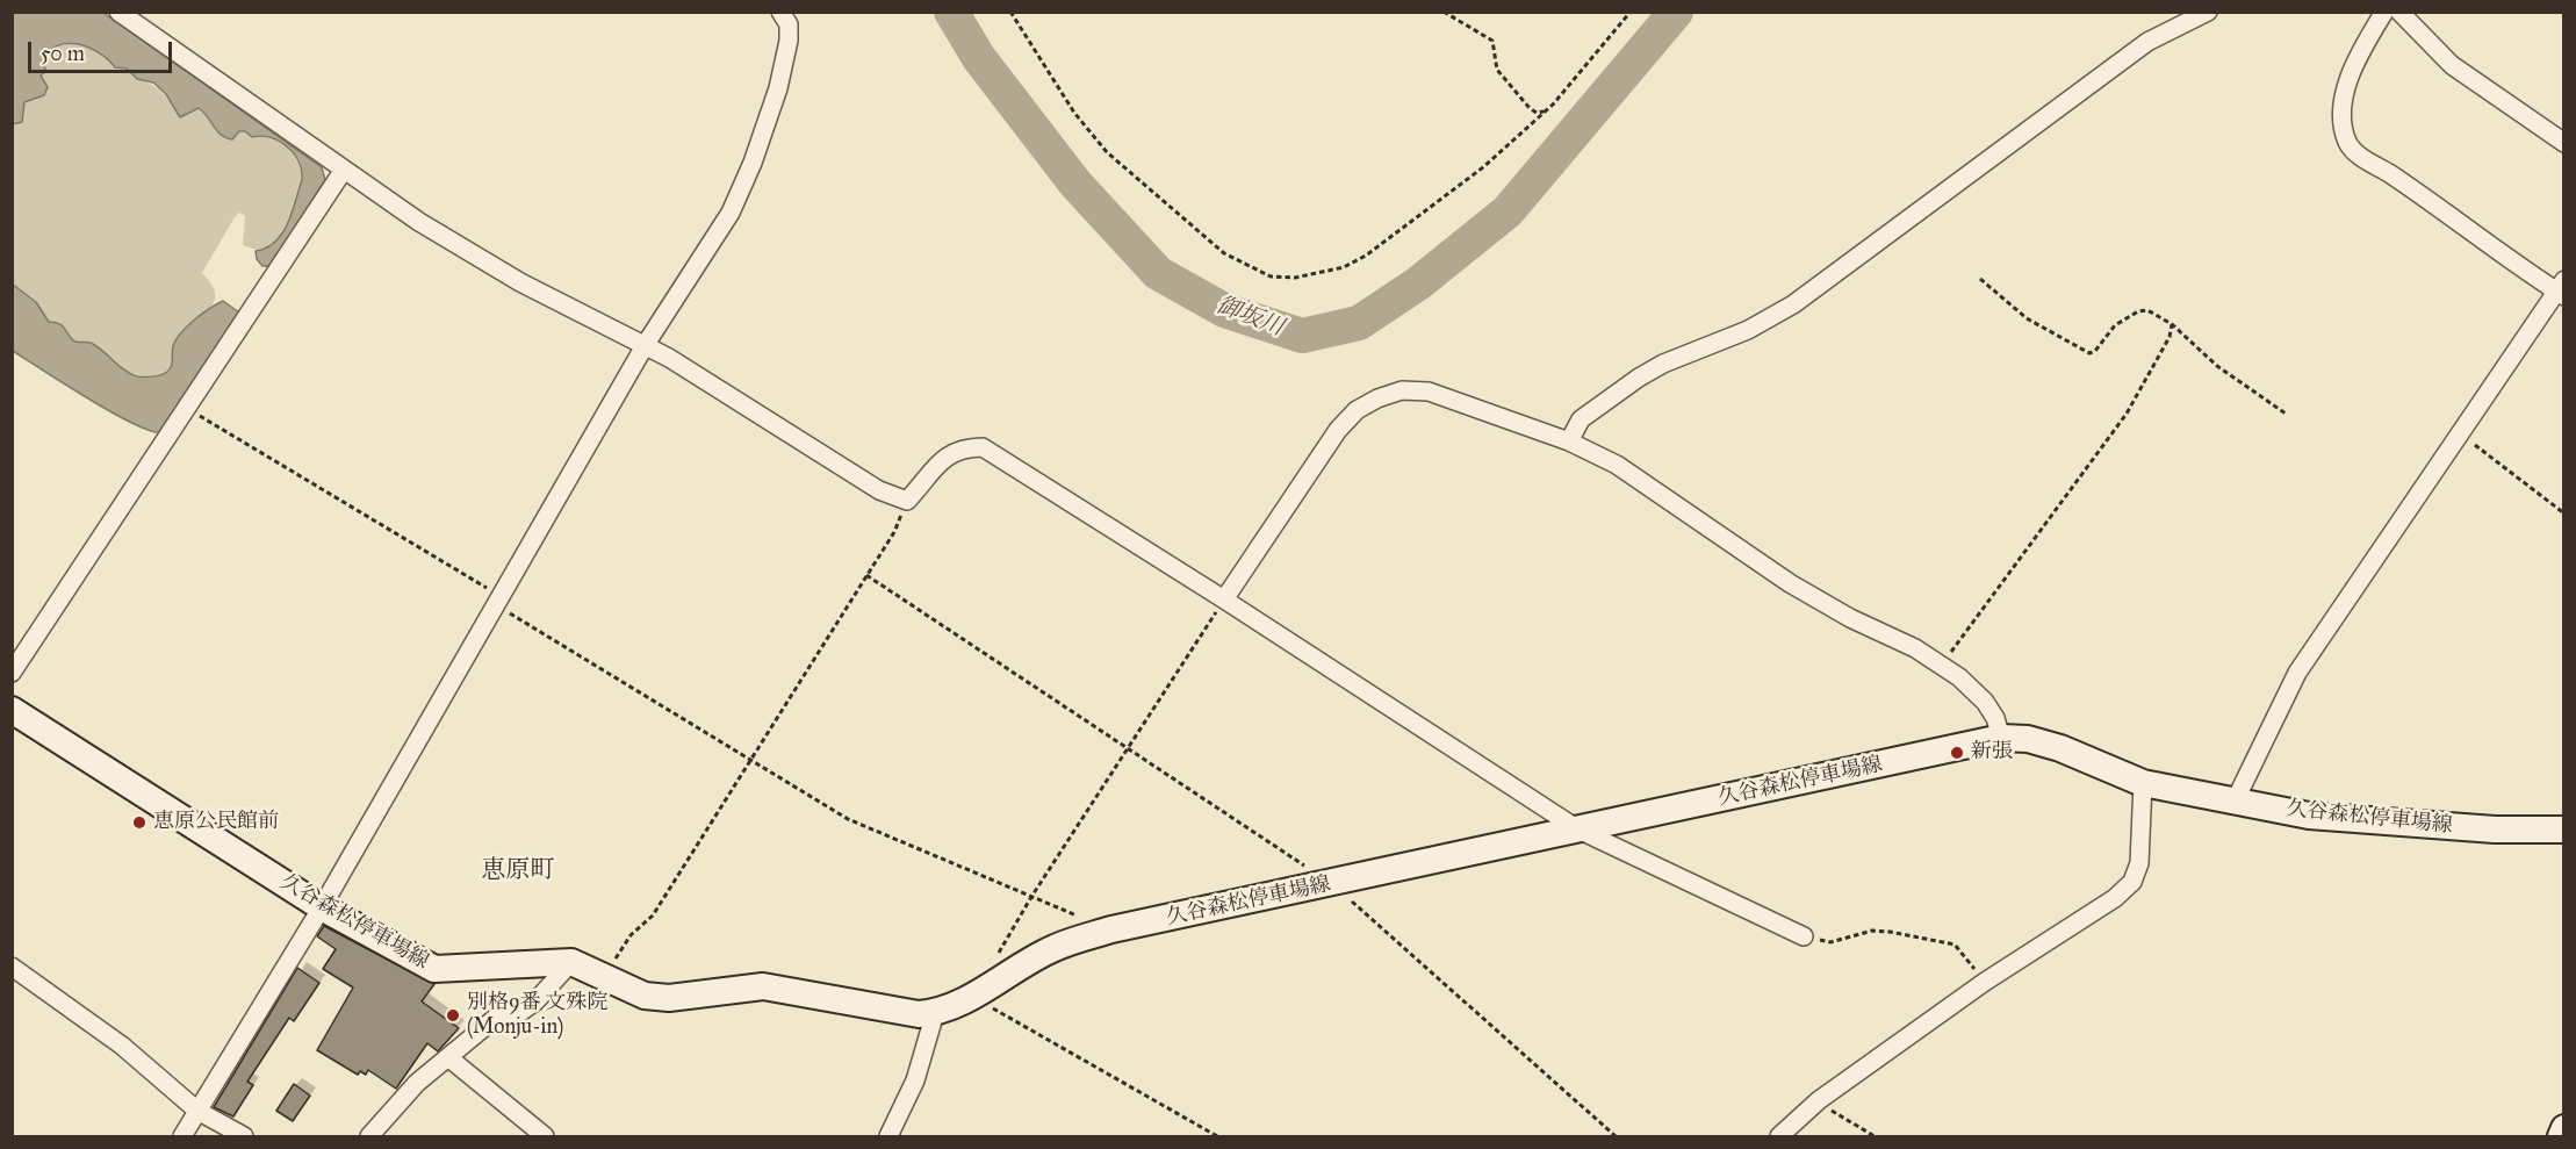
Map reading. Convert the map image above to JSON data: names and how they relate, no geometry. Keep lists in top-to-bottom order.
{
  "streets": {
    "main road": ["久谷森松停車場線"]
  },
  "districts": ["恵原町"],
  "water": ["御坂川"],
  "places": ["新張", "恵原公民館前", "別格9番 文殊院 (Monju-in)"],
  "scale_bar": "50 m"
}
